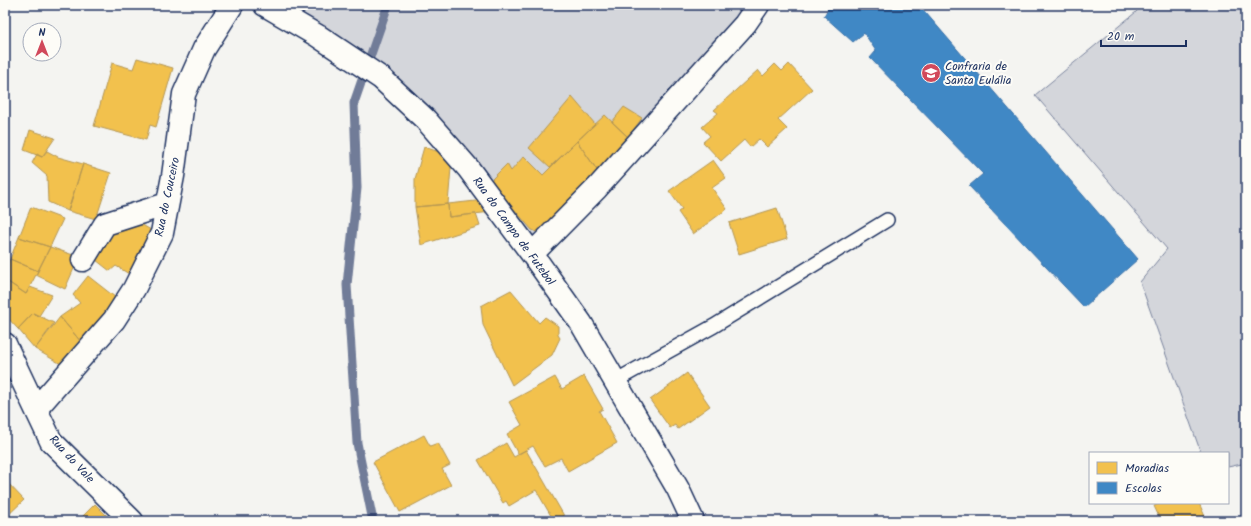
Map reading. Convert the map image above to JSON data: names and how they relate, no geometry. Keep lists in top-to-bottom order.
{
  "streets": {
    "street": ["Rua do Couceiro", "Rua do Campo de Futebol", "Rua do Vale"]
  },
  "crossings": [
    ["Rua do Couceiro", "Rua do Vale"]
  ],
  "places": {
    "school or university": ["Confraria de Santa Eulália"]
  },
  "legend": ["Moradias", "Escolas"],
  "scale_bar": "20 m",
  "north": "top"
}
